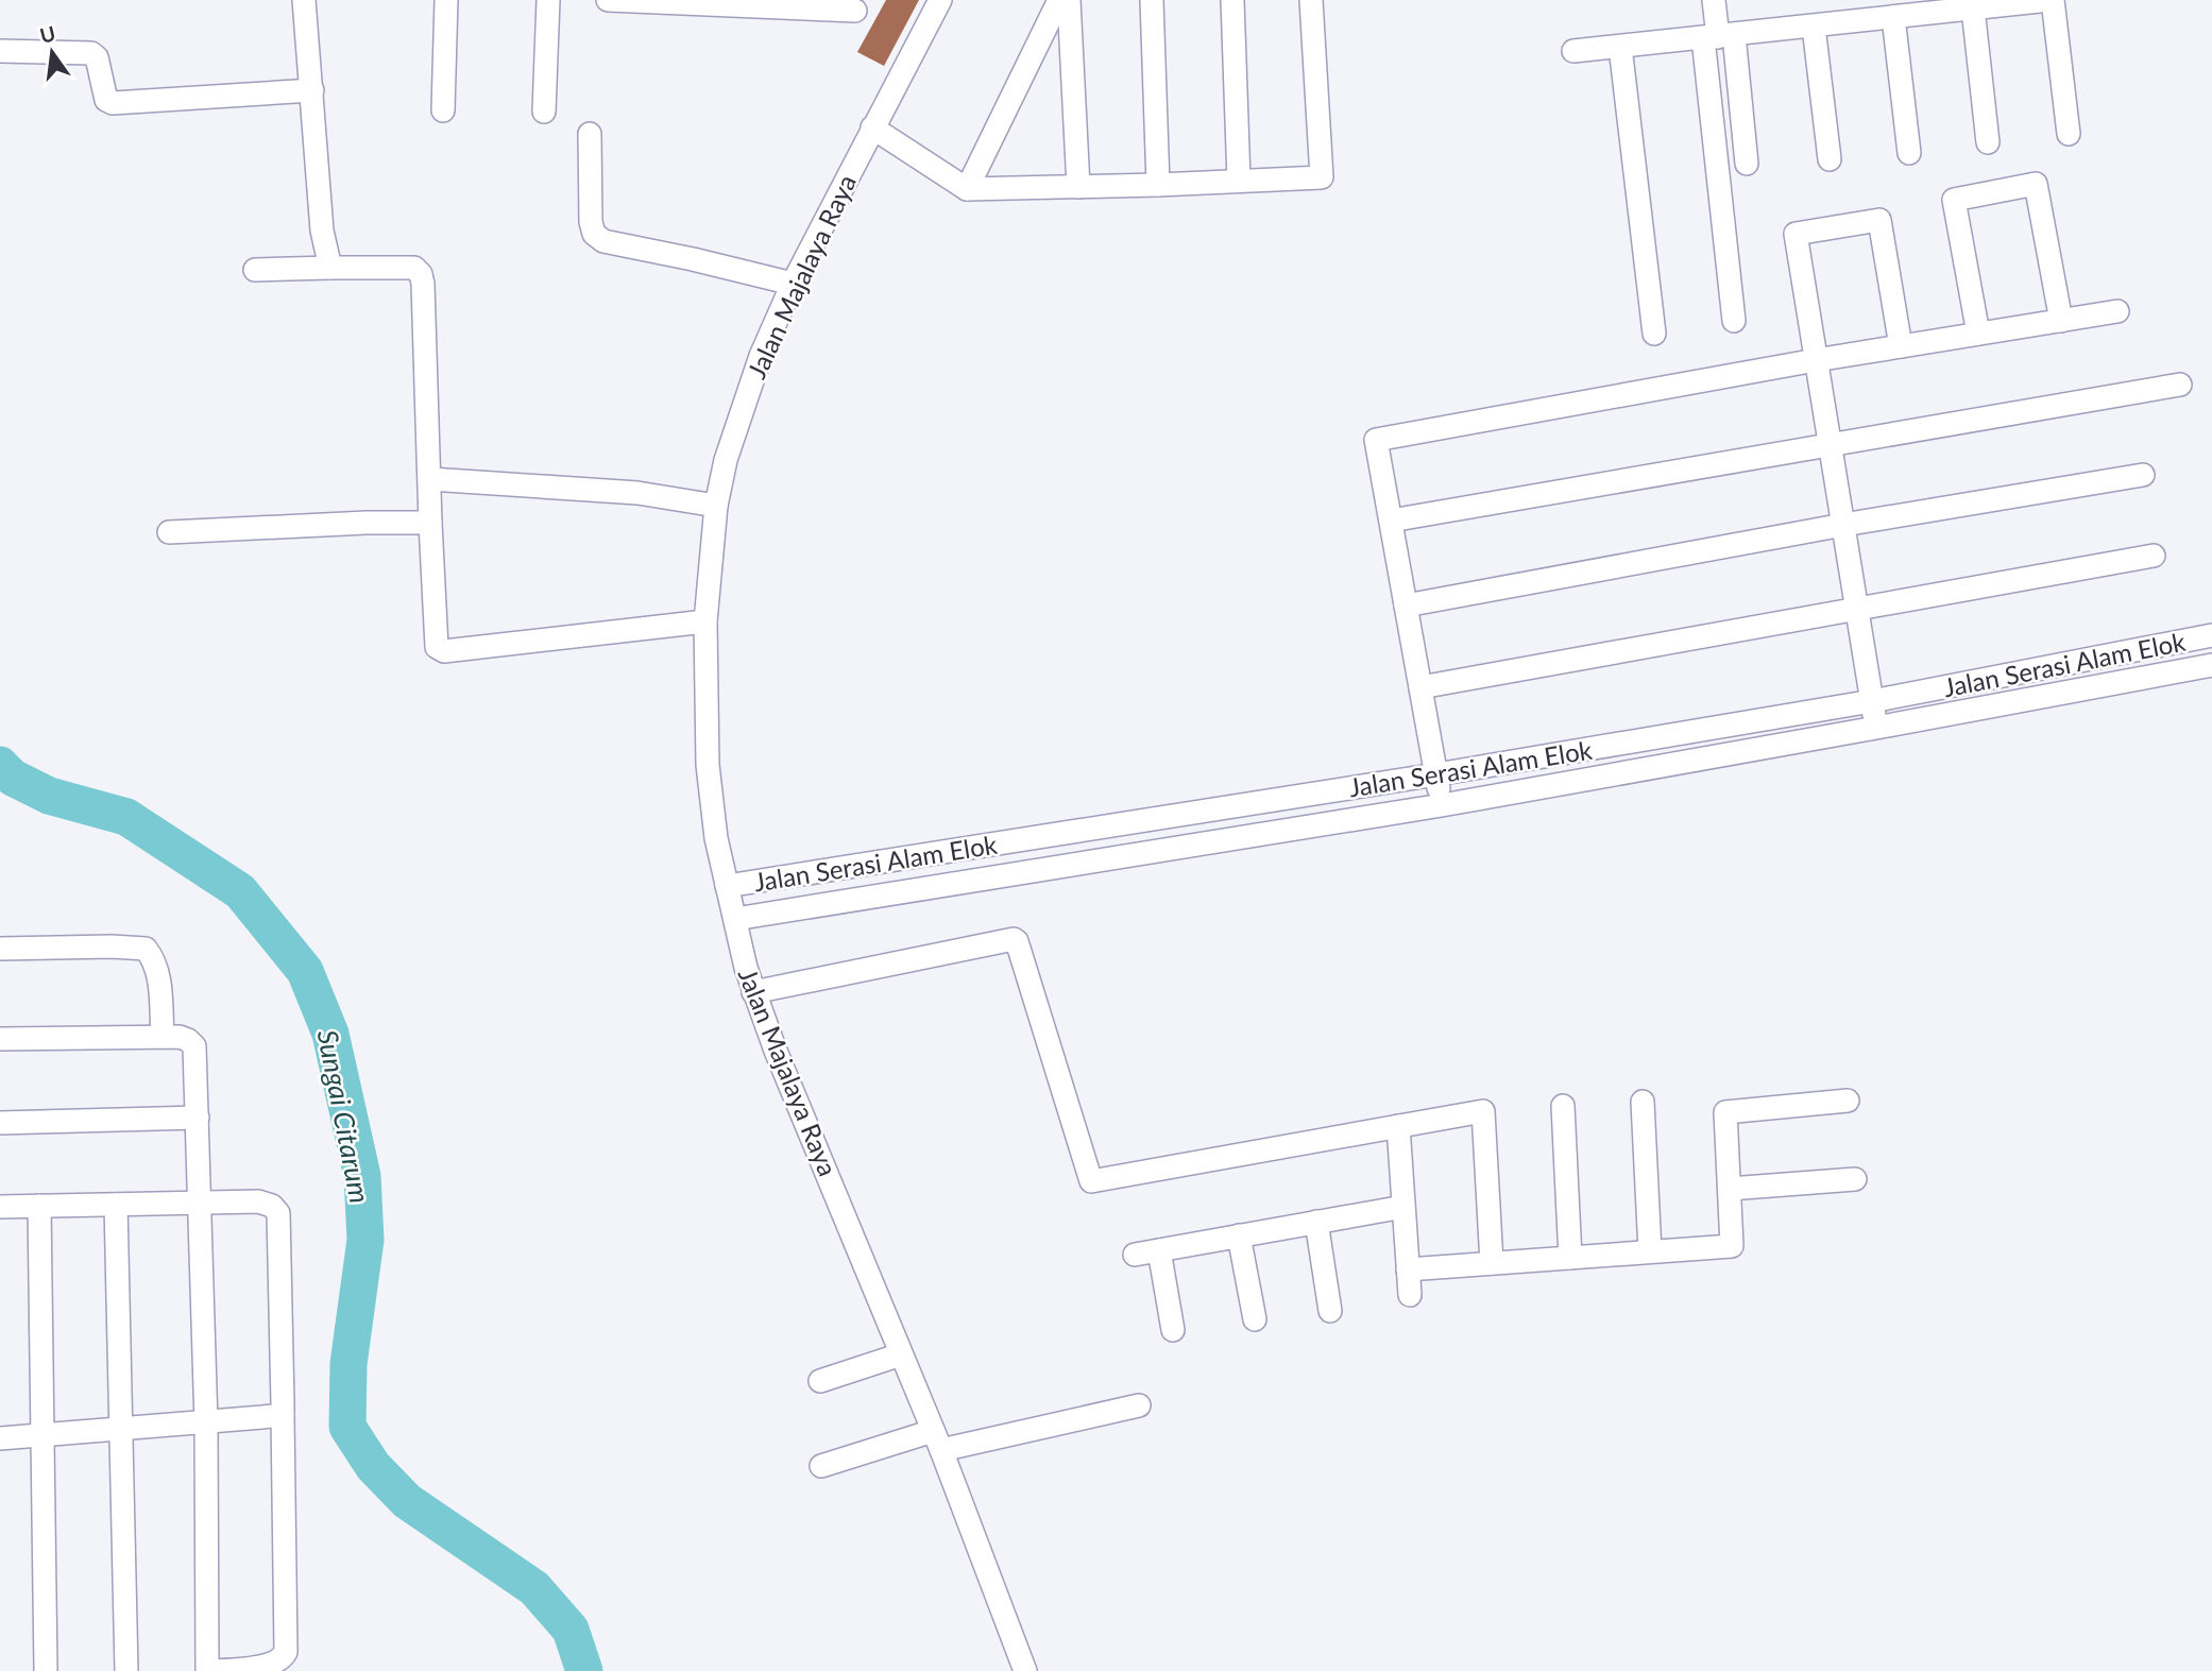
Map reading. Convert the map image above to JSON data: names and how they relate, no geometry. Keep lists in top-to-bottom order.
{
  "streets": {
    "street": ["Jalan Majalaya Raya", "Jalan Serasi Alam Elok"]
  },
  "crossings": [
    ["Jalan Majalaya Raya", "Jalan Serasi Alam Elok"]
  ],
  "water": ["Sungai Citarum"],
  "north": "top"
}
